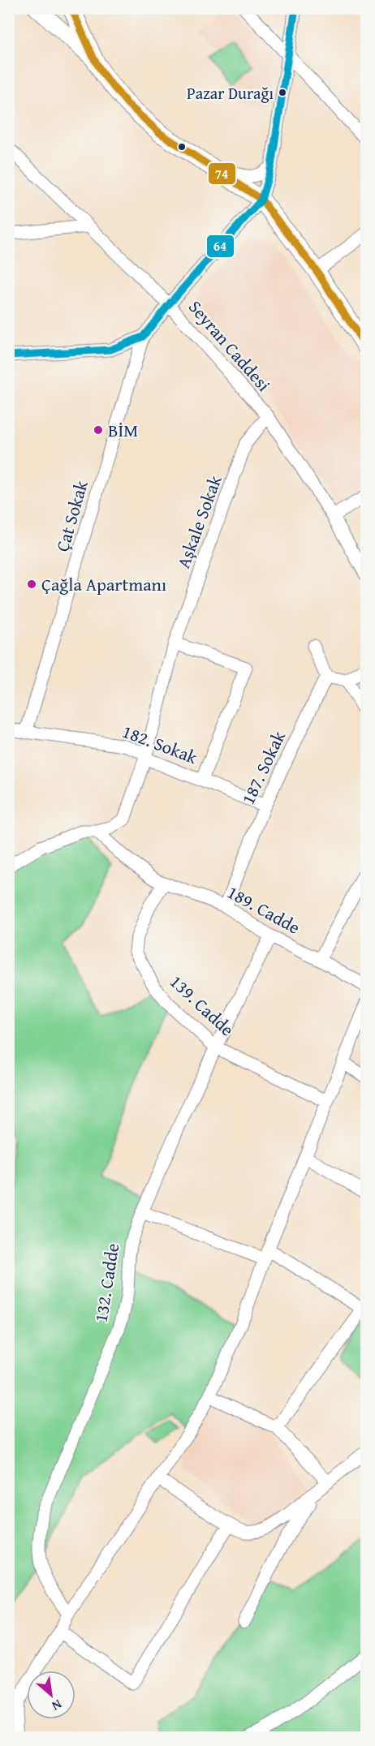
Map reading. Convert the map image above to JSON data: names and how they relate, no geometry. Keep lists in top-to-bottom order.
{
  "streets": {
    "street": [
      "Seyran Caddesi",
      "Çat Sokak",
      "Aşkale Sokak",
      "182. Sokak",
      "187. Sokak",
      "189. Cadde",
      "139. Cadde",
      "132. Cadde"
    ]
  },
  "crossings": [
    ["Seyran Caddesi", "Aşkale Sokak"],
    ["Çat Sokak", "182. Sokak"],
    ["Aşkale Sokak", "182. Sokak"],
    ["Aşkale Sokak", "189. Cadde"],
    ["182. Sokak", "187. Sokak"],
    ["187. Sokak", "189. Cadde"],
    ["189. Cadde", "139. Cadde"],
    ["189. Cadde", "132. Cadde"],
    ["139. Cadde", "132. Cadde"]
  ],
  "places": ["Pazar Durağı", "BİM", "Çağla Apartmanı"],
  "lines": ["transit line 74", "transit line 64"],
  "north": "bottom right"
}
